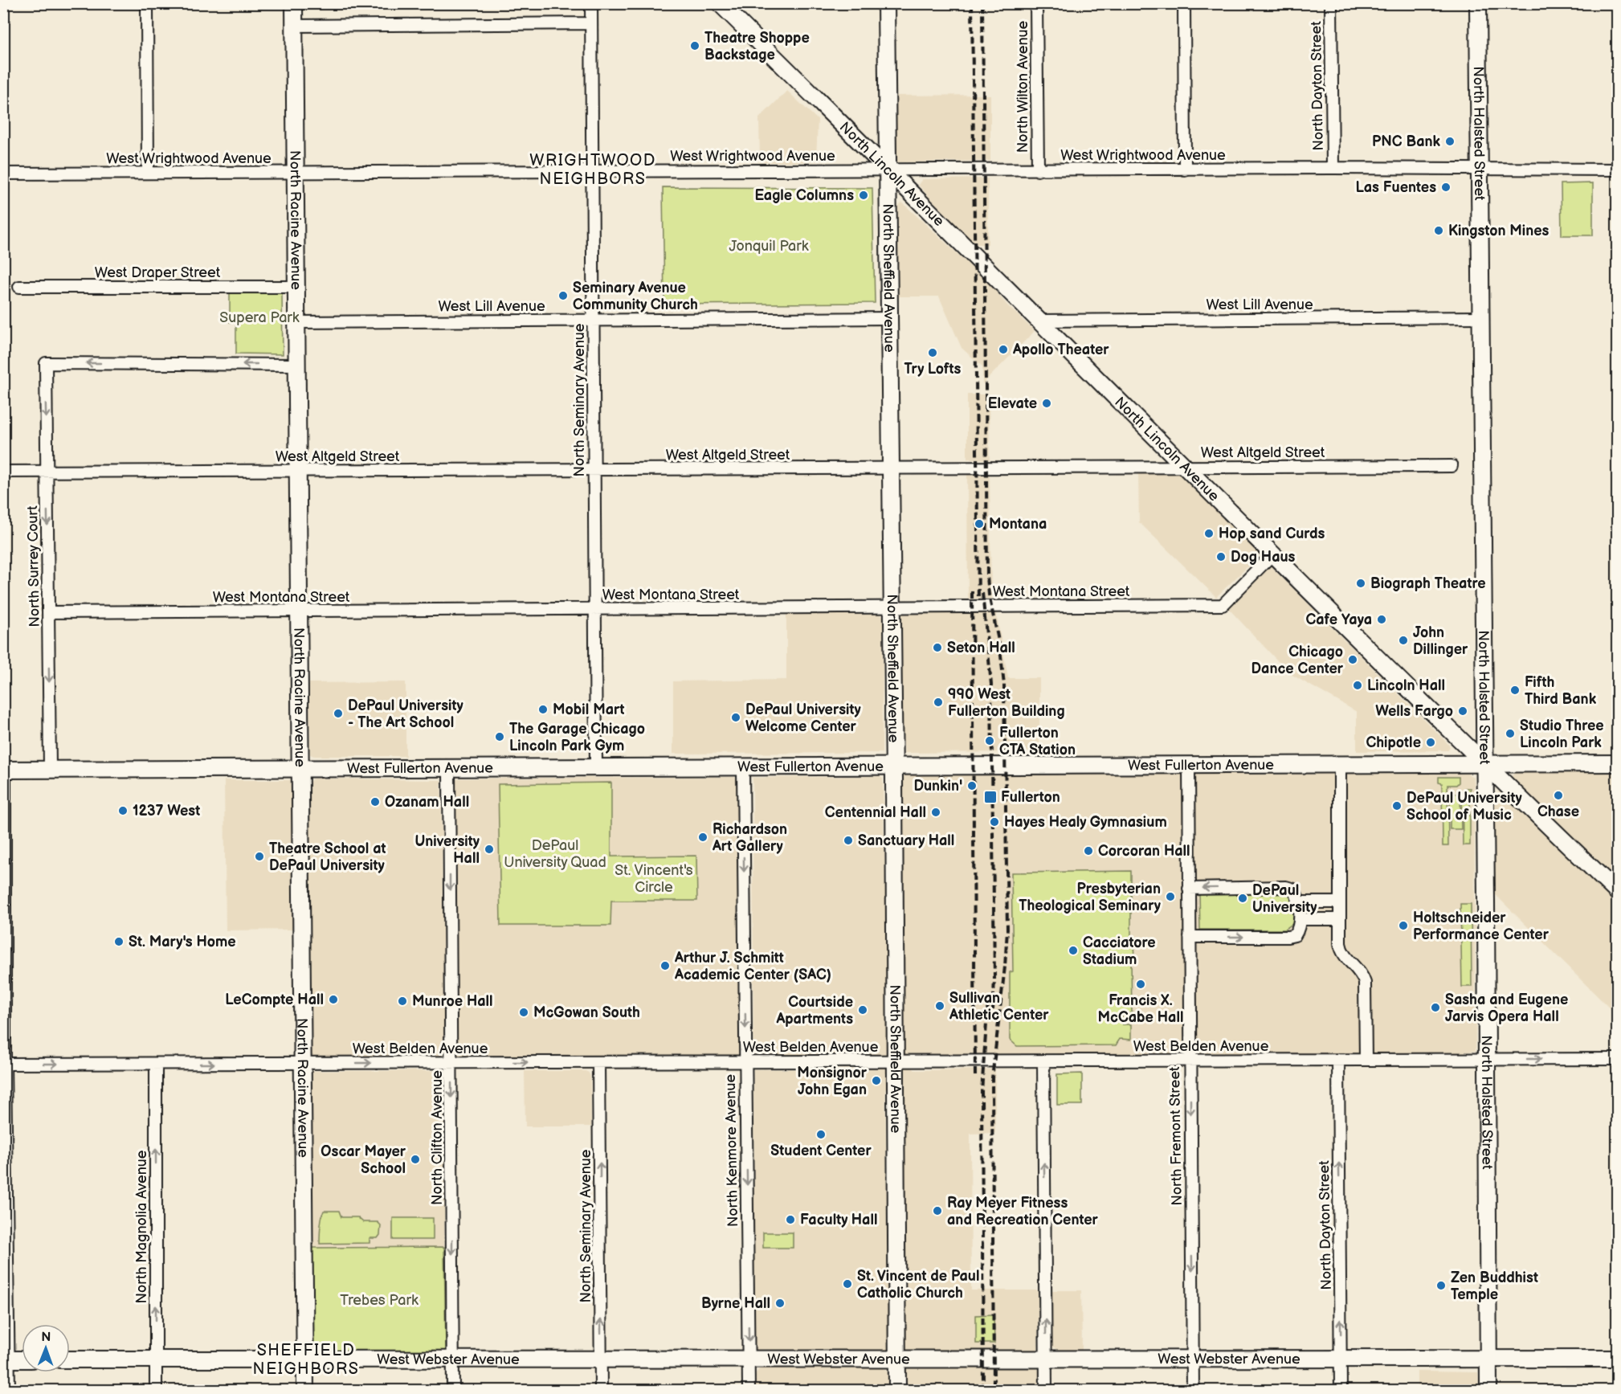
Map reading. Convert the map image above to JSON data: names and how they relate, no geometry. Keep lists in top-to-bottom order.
{
  "streets": {
    "street": [
      "North Dayton Street",
      "North Wilton Avenue",
      "North Halsted Street",
      "West Wrightwood Avenue",
      "North Lincoln Avenue",
      "North Racine Avenue",
      "West Draper Street",
      "North Sheffield Avenue",
      "West Lill Avenue",
      "North Seminary Avenue",
      "West Altgeld Street",
      "North Surrey Court",
      "West Montana Street",
      "West Fullerton Avenue",
      "West Belden Avenue",
      "North Fremont Street",
      "North Clifton Avenue",
      "North Kenmore Avenue",
      "North Magnolia Avenue",
      "West Webster Avenue"
    ]
  },
  "crossings": [
    ["North Dayton Street", "West Wrightwood Avenue"],
    ["North Dayton Street", "West Belden Avenue"],
    ["North Dayton Street", "West Webster Avenue"],
    ["North Wilton Avenue", "West Wrightwood Avenue"],
    ["North Halsted Street", "West Wrightwood Avenue"],
    ["North Halsted Street", "North Lincoln Avenue"],
    ["North Halsted Street", "West Lill Avenue"],
    ["North Halsted Street", "West Fullerton Avenue"],
    ["North Halsted Street", "West Belden Avenue"],
    ["North Halsted Street", "West Webster Avenue"],
    ["West Wrightwood Avenue", "North Lincoln Avenue"],
    ["West Wrightwood Avenue", "North Racine Avenue"],
    ["West Wrightwood Avenue", "North Sheffield Avenue"],
    ["West Wrightwood Avenue", "North Seminary Avenue"],
    ["North Lincoln Avenue", "North Sheffield Avenue"],
    ["North Lincoln Avenue", "West Lill Avenue"],
    ["North Lincoln Avenue", "West Altgeld Street"],
    ["North Lincoln Avenue", "West Montana Street"],
    ["North Lincoln Avenue", "West Fullerton Avenue"],
    ["North Racine Avenue", "West Draper Street"],
    ["North Racine Avenue", "West Lill Avenue"],
    ["North Racine Avenue", "West Altgeld Street"],
    ["North Racine Avenue", "North Surrey Court"],
    ["North Racine Avenue", "West Montana Street"],
    ["North Racine Avenue", "West Fullerton Avenue"],
    ["North Racine Avenue", "West Belden Avenue"],
    ["North Racine Avenue", "West Webster Avenue"],
    ["North Sheffield Avenue", "West Lill Avenue"],
    ["North Sheffield Avenue", "West Altgeld Street"],
    ["North Sheffield Avenue", "West Montana Street"],
    ["North Sheffield Avenue", "West Fullerton Avenue"],
    ["North Sheffield Avenue", "West Belden Avenue"],
    ["North Sheffield Avenue", "West Webster Avenue"],
    ["West Lill Avenue", "North Seminary Avenue"],
    ["North Seminary Avenue", "West Altgeld Street"],
    ["North Seminary Avenue", "West Montana Street"],
    ["North Seminary Avenue", "West Fullerton Avenue"],
    ["North Seminary Avenue", "West Belden Avenue"],
    ["North Seminary Avenue", "West Webster Avenue"],
    ["West Altgeld Street", "North Surrey Court"],
    ["North Surrey Court", "West Montana Street"],
    ["North Surrey Court", "West Fullerton Avenue"],
    ["West Fullerton Avenue", "North Fremont Street"],
    ["West Fullerton Avenue", "North Clifton Avenue"],
    ["West Fullerton Avenue", "North Kenmore Avenue"],
    ["West Belden Avenue", "North Fremont Street"],
    ["West Belden Avenue", "North Clifton Avenue"],
    ["West Belden Avenue", "North Kenmore Avenue"],
    ["West Belden Avenue", "North Magnolia Avenue"],
    ["North Fremont Street", "West Webster Avenue"],
    ["North Clifton Avenue", "West Webster Avenue"],
    ["North Kenmore Avenue", "West Webster Avenue"],
    ["North Magnolia Avenue", "West Webster Avenue"]
  ],
  "one_way": [
    "North Dayton Street",
    "West Belden Avenue",
    "North Fremont Street",
    "North Clifton Avenue",
    "North Kenmore Avenue",
    "North Magnolia Avenue"
  ],
  "districts": ["WRIGHTWOOD NEIGHBORS", "SHEFFIELD NEIGHBORS"],
  "parks": [
    "Jonquil Park",
    "Supera Park",
    "DePaul University Quad",
    "St. Vincent's Circle",
    "Trebes Park"
  ],
  "places": {
    "other": [
      "Theatre Shoppe Backstage",
      "PNC Bank",
      "Las Fuentes",
      "Eagle Columns",
      "Kingston Mines",
      "Seminary Avenue Community Church",
      "Apollo Theater",
      "Try Lofts",
      "Elevate",
      "Montana",
      "Hop sand Curds",
      "Dog Haus",
      "Biograph Theatre",
      "Cafe Yaya",
      "John Dillinger",
      "Seton Hall",
      "Chicago Dance Center",
      "Lincoln Hall",
      "Fifth Third Bank",
      "990 West Fullerton Building",
      "Mobil Mart",
      "Wells Fargo",
      "DePaul University - The Art School",
      "DePaul University Welcome Center",
      "Studio Three Lincoln Park",
      "The Garage Chicago Lincoln Park Gym",
      "Fullerton CTA Station",
      "Chipotle",
      "Dunkin'",
      "Chase",
      "Ozanam Hall",
      "DePaul University School of Music",
      "1237 West",
      "Centennial Hall",
      "Hayes Healy Gymnasium",
      "Richardson Art Gallery",
      "Sanctuary Hall",
      "University Hall",
      "Corcoran Hall",
      "Theatre School at DePaul University",
      "Presbyterian Theological Seminary",
      "DePaul University",
      "Holtschneider Performance Center",
      "St. Mary's Home",
      "Cacciatore Stadium",
      "Arthur J. Schmitt Academic Center (SAC)",
      "Francis X. McCabe Hall",
      "LeCompte Hall",
      "Munroe Hall",
      "Sullivan Athletic Center",
      "Sasha and Eugene Jarvis Opera Hall",
      "Courtside Apartments",
      "McGowan South",
      "Monsignor John Egan",
      "Student Center",
      "Oscar Mayer School",
      "Ray Meyer Fitness and Recreation Center",
      "Faculty Hall",
      "St. Vincent de Paul Catholic Church",
      "Zen Buddhist Temple",
      "Byrne Hall"
    ],
    "transit": ["Fullerton"]
  },
  "north": "top"
}
